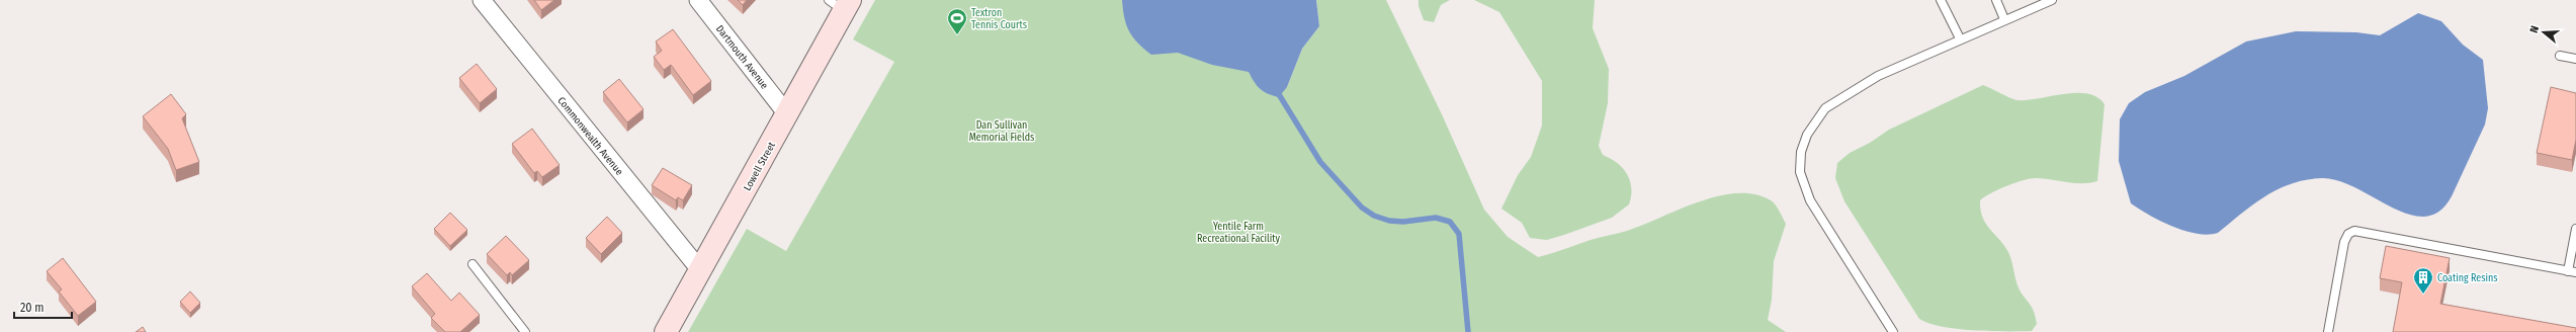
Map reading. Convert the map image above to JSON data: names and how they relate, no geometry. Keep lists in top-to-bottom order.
{
  "streets": {
    "main road": ["Lowell Street"],
    "street": ["Dartmouth Avenue", "Commonwealth Avenue"]
  },
  "crossings": [
    ["Dartmouth Avenue", "Lowell Street"],
    ["Commonwealth Avenue", "Lowell Street"]
  ],
  "parks": ["Dan Sullivan Memorial Fields", "Yentile Farm Recreational Facility"],
  "places": {
    "sports": ["Textron Tennis Courts"],
    "building": ["Coating Resins"]
  },
  "scale_bar": "20 m",
  "north": "left"
}
